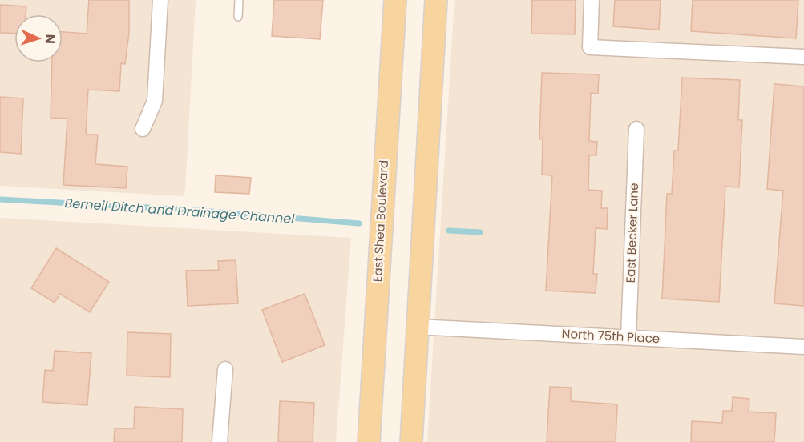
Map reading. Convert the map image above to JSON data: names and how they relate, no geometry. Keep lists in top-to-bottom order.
{
  "streets": {
    "main road": ["East Shea Boulevard"],
    "street": ["East Becker Lane", "North 75th Place"]
  },
  "crossings": [
    ["East Becker Lane", "North 75th Place"]
  ],
  "water": ["Berneil Ditch and Drainage Channel"],
  "north": "right"
}
